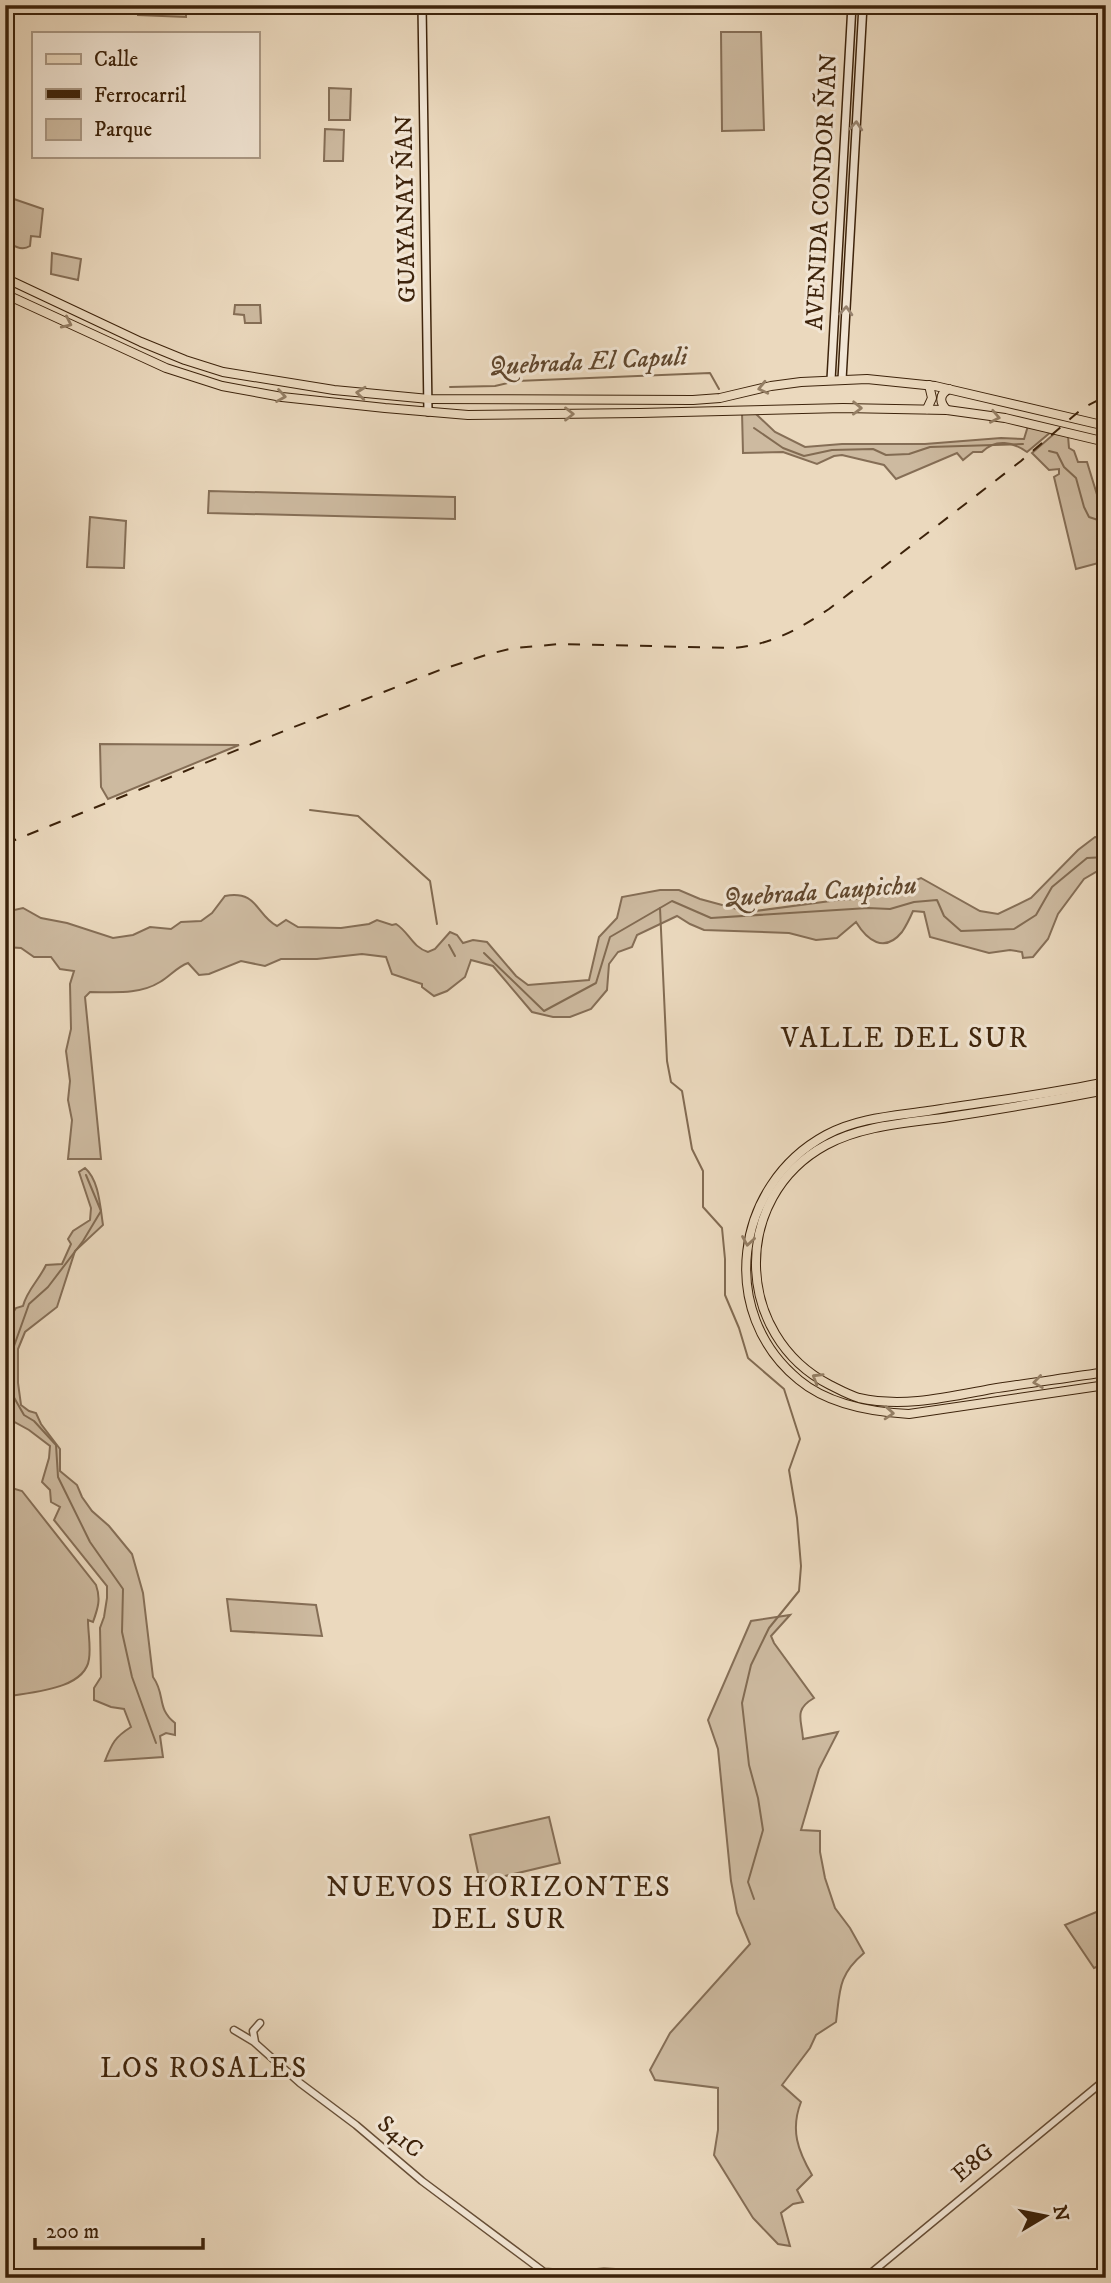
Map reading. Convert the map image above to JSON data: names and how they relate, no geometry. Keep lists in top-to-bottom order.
{
  "streets": {
    "main road": ["AVENIDA CONDOR ÑAN", "GUAYANAY ÑAN"],
    "street": ["S41C", "E8G"]
  },
  "districts": ["VALLE DEL SUR", "NUEVOS HORIZONTES DEL SUR", "LOS ROSALES"],
  "water": ["Quebrada El Capuli", "Quebrada Caupichu"],
  "legend": ["Calle", "Ferrocarril", "Parque"],
  "scale_bar": "200 m",
  "north": "right"
}
